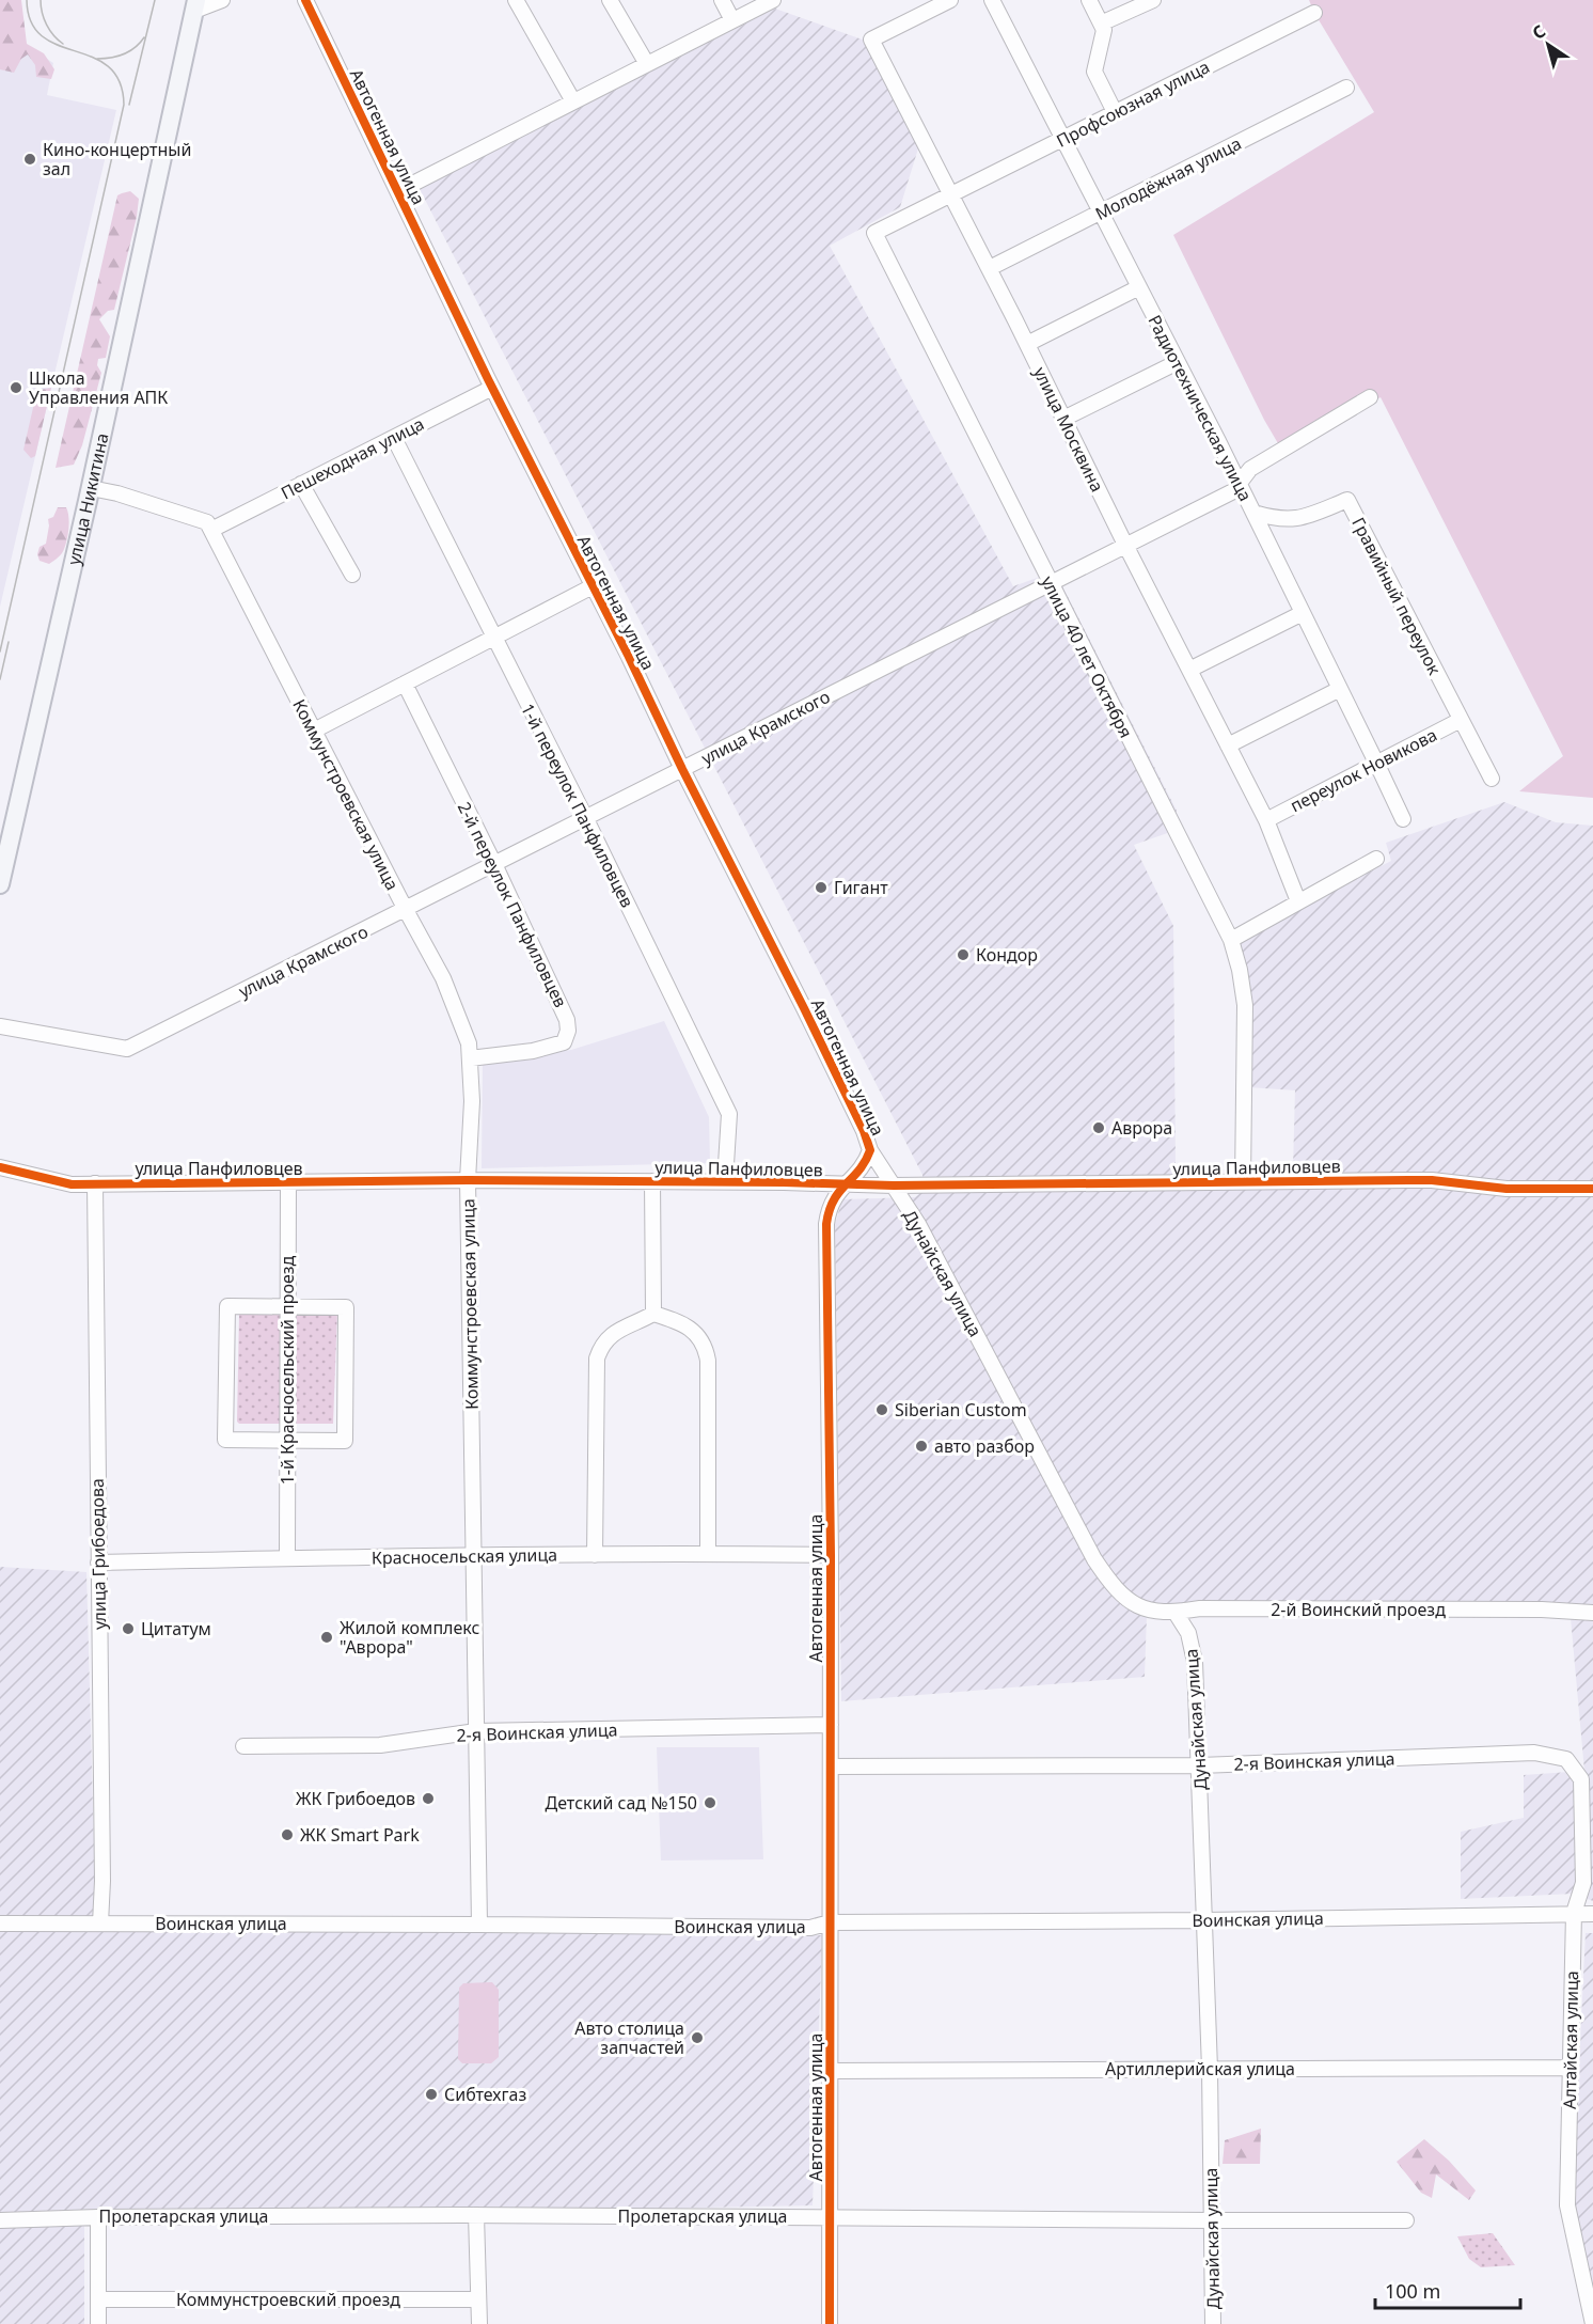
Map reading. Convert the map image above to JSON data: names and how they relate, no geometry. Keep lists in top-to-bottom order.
{
  "streets": {
    "main road": ["улица Никитина"],
    "street": [
      "Профсоюзная улица",
      "Автогенная улица",
      "Молодёжная улица",
      "Радиотехническая улица",
      "улица Москвина",
      "Пешеходная улица",
      "Гравийный переулок",
      "улица 40 лет Октября",
      "улица Крамского",
      "переулок Новикова",
      "Коммунстроевская улица",
      "1-й переулок Панфиловцев",
      "2-й переулок Панфиловцев",
      "улица Панфиловцев",
      "Дунайская улица",
      "1-й Красносельский проезд",
      "улица Грибоедова",
      "Красносельская улица",
      "2-й Воинский проезд",
      "2-я Воинская улица",
      "Воинская улица",
      "Алтайская улица",
      "Артиллерийская улица",
      "Пролетарская улица",
      "Коммунстроевский проезд"
    ]
  },
  "crossings": [
    ["Профсоюзная улица", "Радиотехническая улица"],
    ["Профсоюзная улица", "улица Москвина"],
    ["Профсоюзная улица", "улица 40 лет Октября"],
    ["Автогенная улица", "Пешеходная улица"],
    ["Автогенная улица", "улица Крамского"],
    ["Автогенная улица", "улица Панфиловцев"],
    ["Автогенная улица", "Дунайская улица"],
    ["Автогенная улица", "Красносельская улица"],
    ["Автогенная улица", "2-я Воинская улица"],
    ["Автогенная улица", "Воинская улица"],
    ["Автогенная улица", "Артиллерийская улица"],
    ["Автогенная улица", "Пролетарская улица"],
    ["Молодёжная улица", "Радиотехническая улица"],
    ["Молодёжная улица", "улица Москвина"],
    ["Радиотехническая улица", "Гравийный переулок"],
    ["Радиотехническая улица", "улица Крамского"],
    ["Радиотехническая улица", "переулок Новикова"],
    ["улица Москвина", "улица 40 лет Октября"],
    ["улица Москвина", "улица Крамского"],
    ["улица Москвина", "переулок Новикова"],
    ["Пешеходная улица", "Коммунстроевская улица"],
    ["Пешеходная улица", "1-й переулок Панфиловцев"],
    ["Гравийный переулок", "переулок Новикова"],
    ["улица 40 лет Октября", "улица Крамского"],
    ["улица 40 лет Октября", "улица Панфиловцев"],
    ["улица Крамского", "Коммунстроевская улица"],
    ["улица Крамского", "1-й переулок Панфиловцев"],
    ["улица Крамского", "2-й переулок Панфиловцев"],
    ["Коммунстроевская улица", "2-й переулок Панфиловцев"],
    ["Коммунстроевская улица", "улица Панфиловцев"],
    ["Коммунстроевская улица", "Красносельская улица"],
    ["Коммунстроевская улица", "2-я Воинская улица"],
    ["Коммунстроевская улица", "Воинская улица"],
    ["1-й переулок Панфиловцев", "улица Панфиловцев"],
    ["улица Панфиловцев", "Дунайская улица"],
    ["улица Панфиловцев", "1-й Красносельский проезд"],
    ["улица Панфиловцев", "улица Грибоедова"],
    ["Дунайская улица", "2-й Воинский проезд"],
    ["Дунайская улица", "2-я Воинская улица"],
    ["Дунайская улица", "Воинская улица"],
    ["Дунайская улица", "Артиллерийская улица"],
    ["Дунайская улица", "Пролетарская улица"],
    ["1-й Красносельский проезд", "Красносельская улица"],
    ["улица Грибоедова", "Красносельская улица"],
    ["улица Грибоедова", "Воинская улица"],
    ["2-я Воинская улица", "Алтайская улица"],
    ["Воинская улица", "Алтайская улица"],
    ["Алтайская улица", "Артиллерийская улица"]
  ],
  "places": [
    "Кино-концертный зал",
    "Школа Управления АПК",
    "Гигант",
    "Кондор",
    "Аврора",
    "Siberian Custom",
    "авто разбор",
    "Цитатум",
    "Жилой комплекс \"Аврора\"",
    "ЖК Грибоедов",
    "Детский сад №150",
    "ЖК Smart Park",
    "Авто столица запчастей",
    "Сибтехгаз"
  ],
  "scale_bar": "100 m",
  "north": "top left"
}
